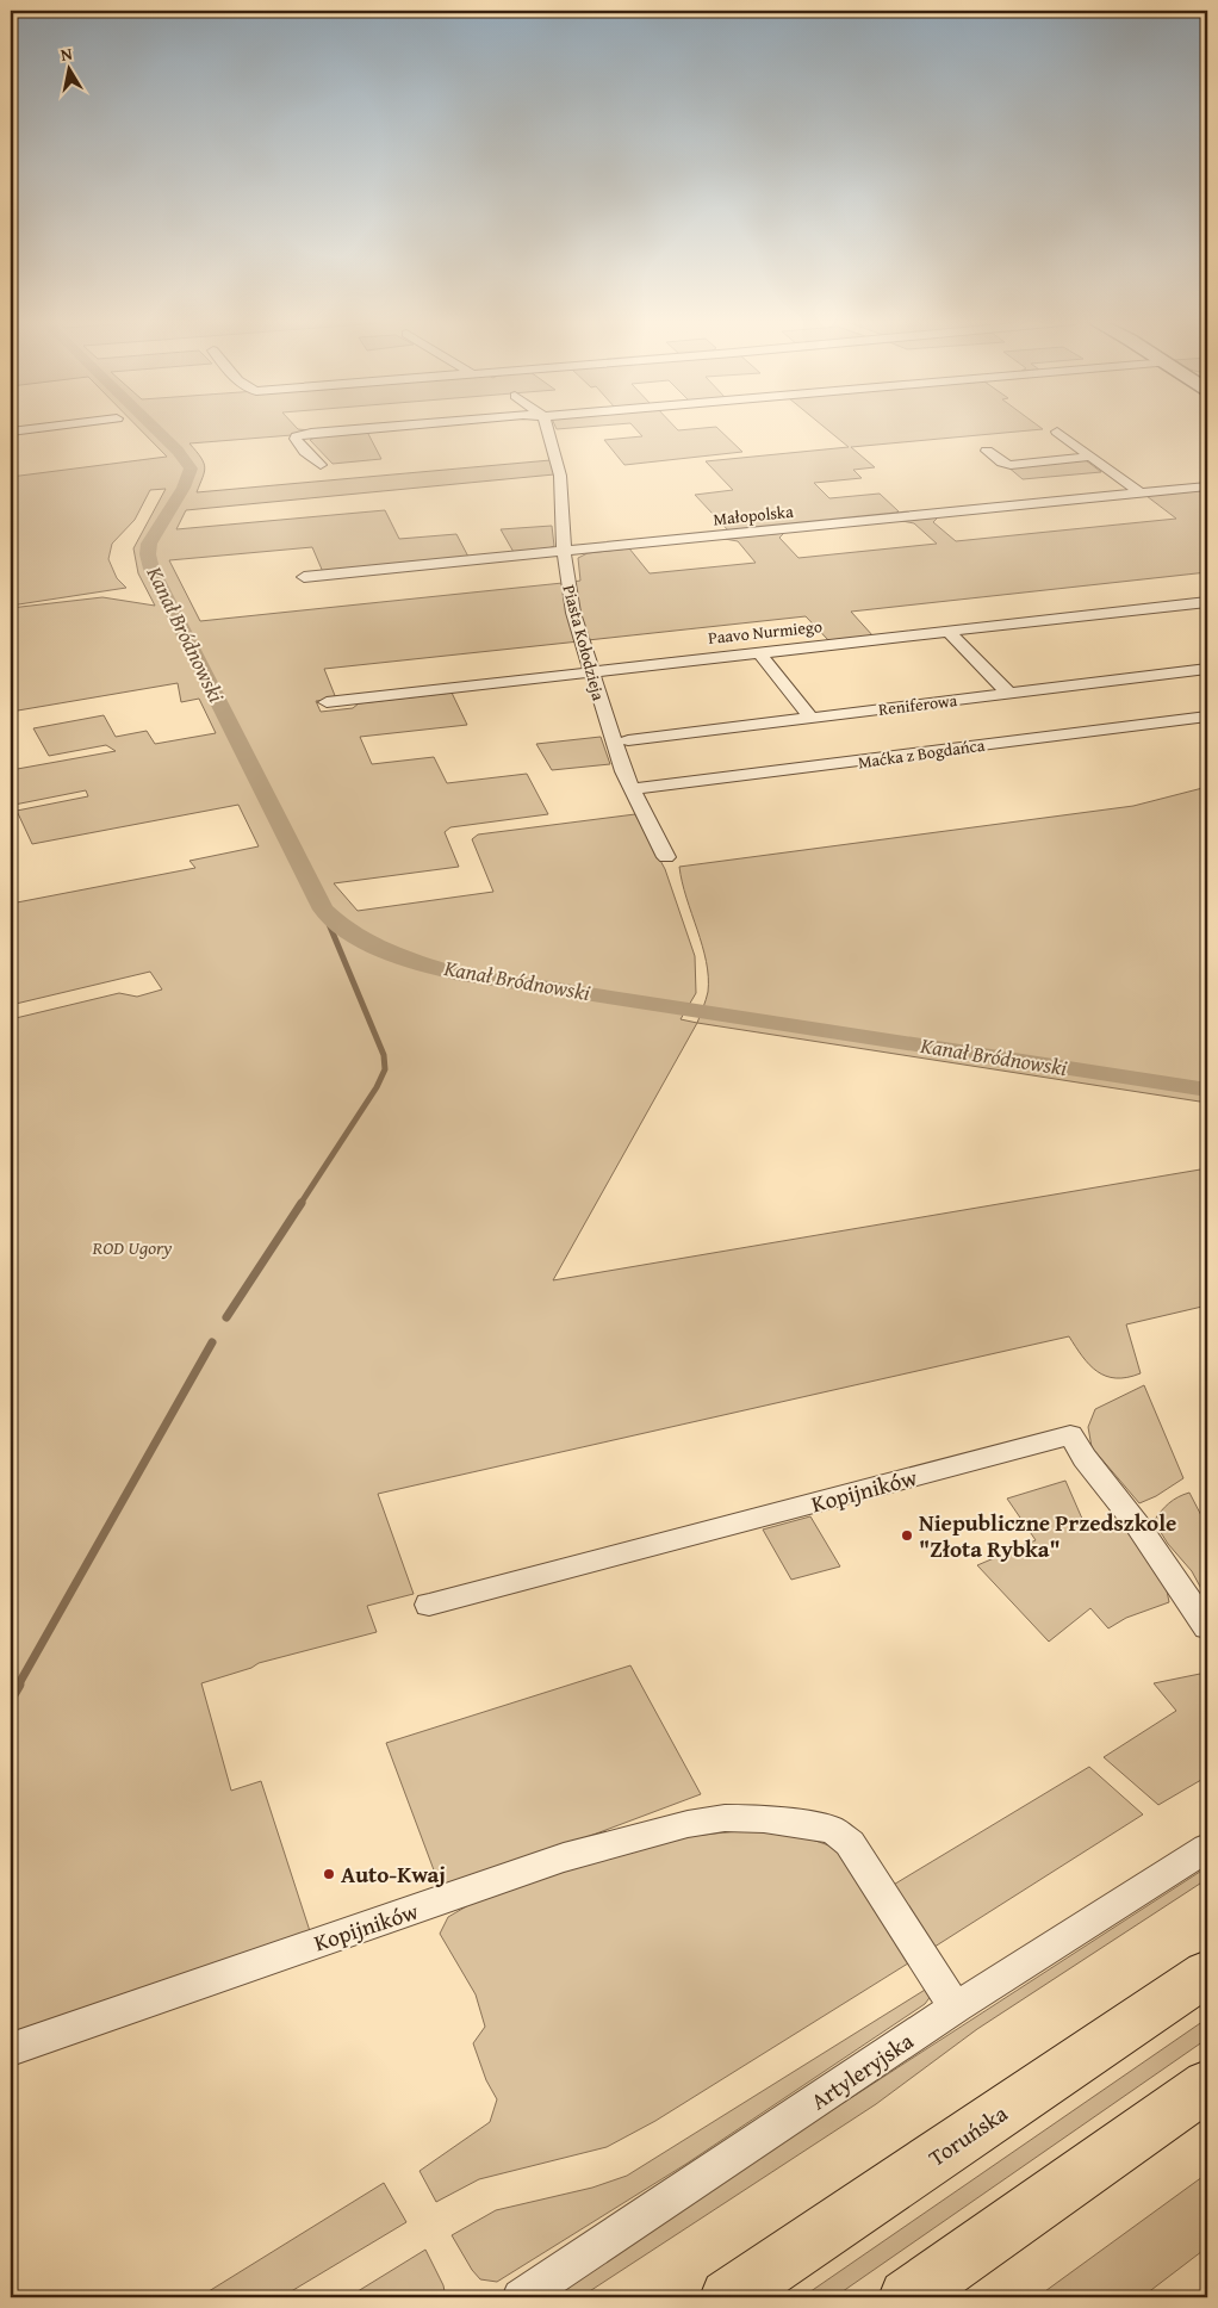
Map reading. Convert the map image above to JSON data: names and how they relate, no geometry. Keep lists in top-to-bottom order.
{
  "streets": {
    "highway": ["Toruńska"],
    "street": [
      "Małopolska",
      "Paavo Nurmiego",
      "Piasta Kołodzieja",
      "Reniferowa",
      "Maćka z Bogdańca",
      "Kopijników",
      "Artyleryjska"
    ]
  },
  "crossings": [
    ["Małopolska", "Piasta Kołodzieja"],
    ["Paavo Nurmiego", "Piasta Kołodzieja"],
    ["Piasta Kołodzieja", "Maćka z Bogdańca"],
    ["Kopijników", "Artyleryjska"]
  ],
  "water": ["Kanał Bródnowski"],
  "parks": ["ROD Ugory"],
  "places": ["Niepubliczne Przedszkole \"Złota Rybka\"", "Auto-Kwaj"],
  "north": "top"
}
